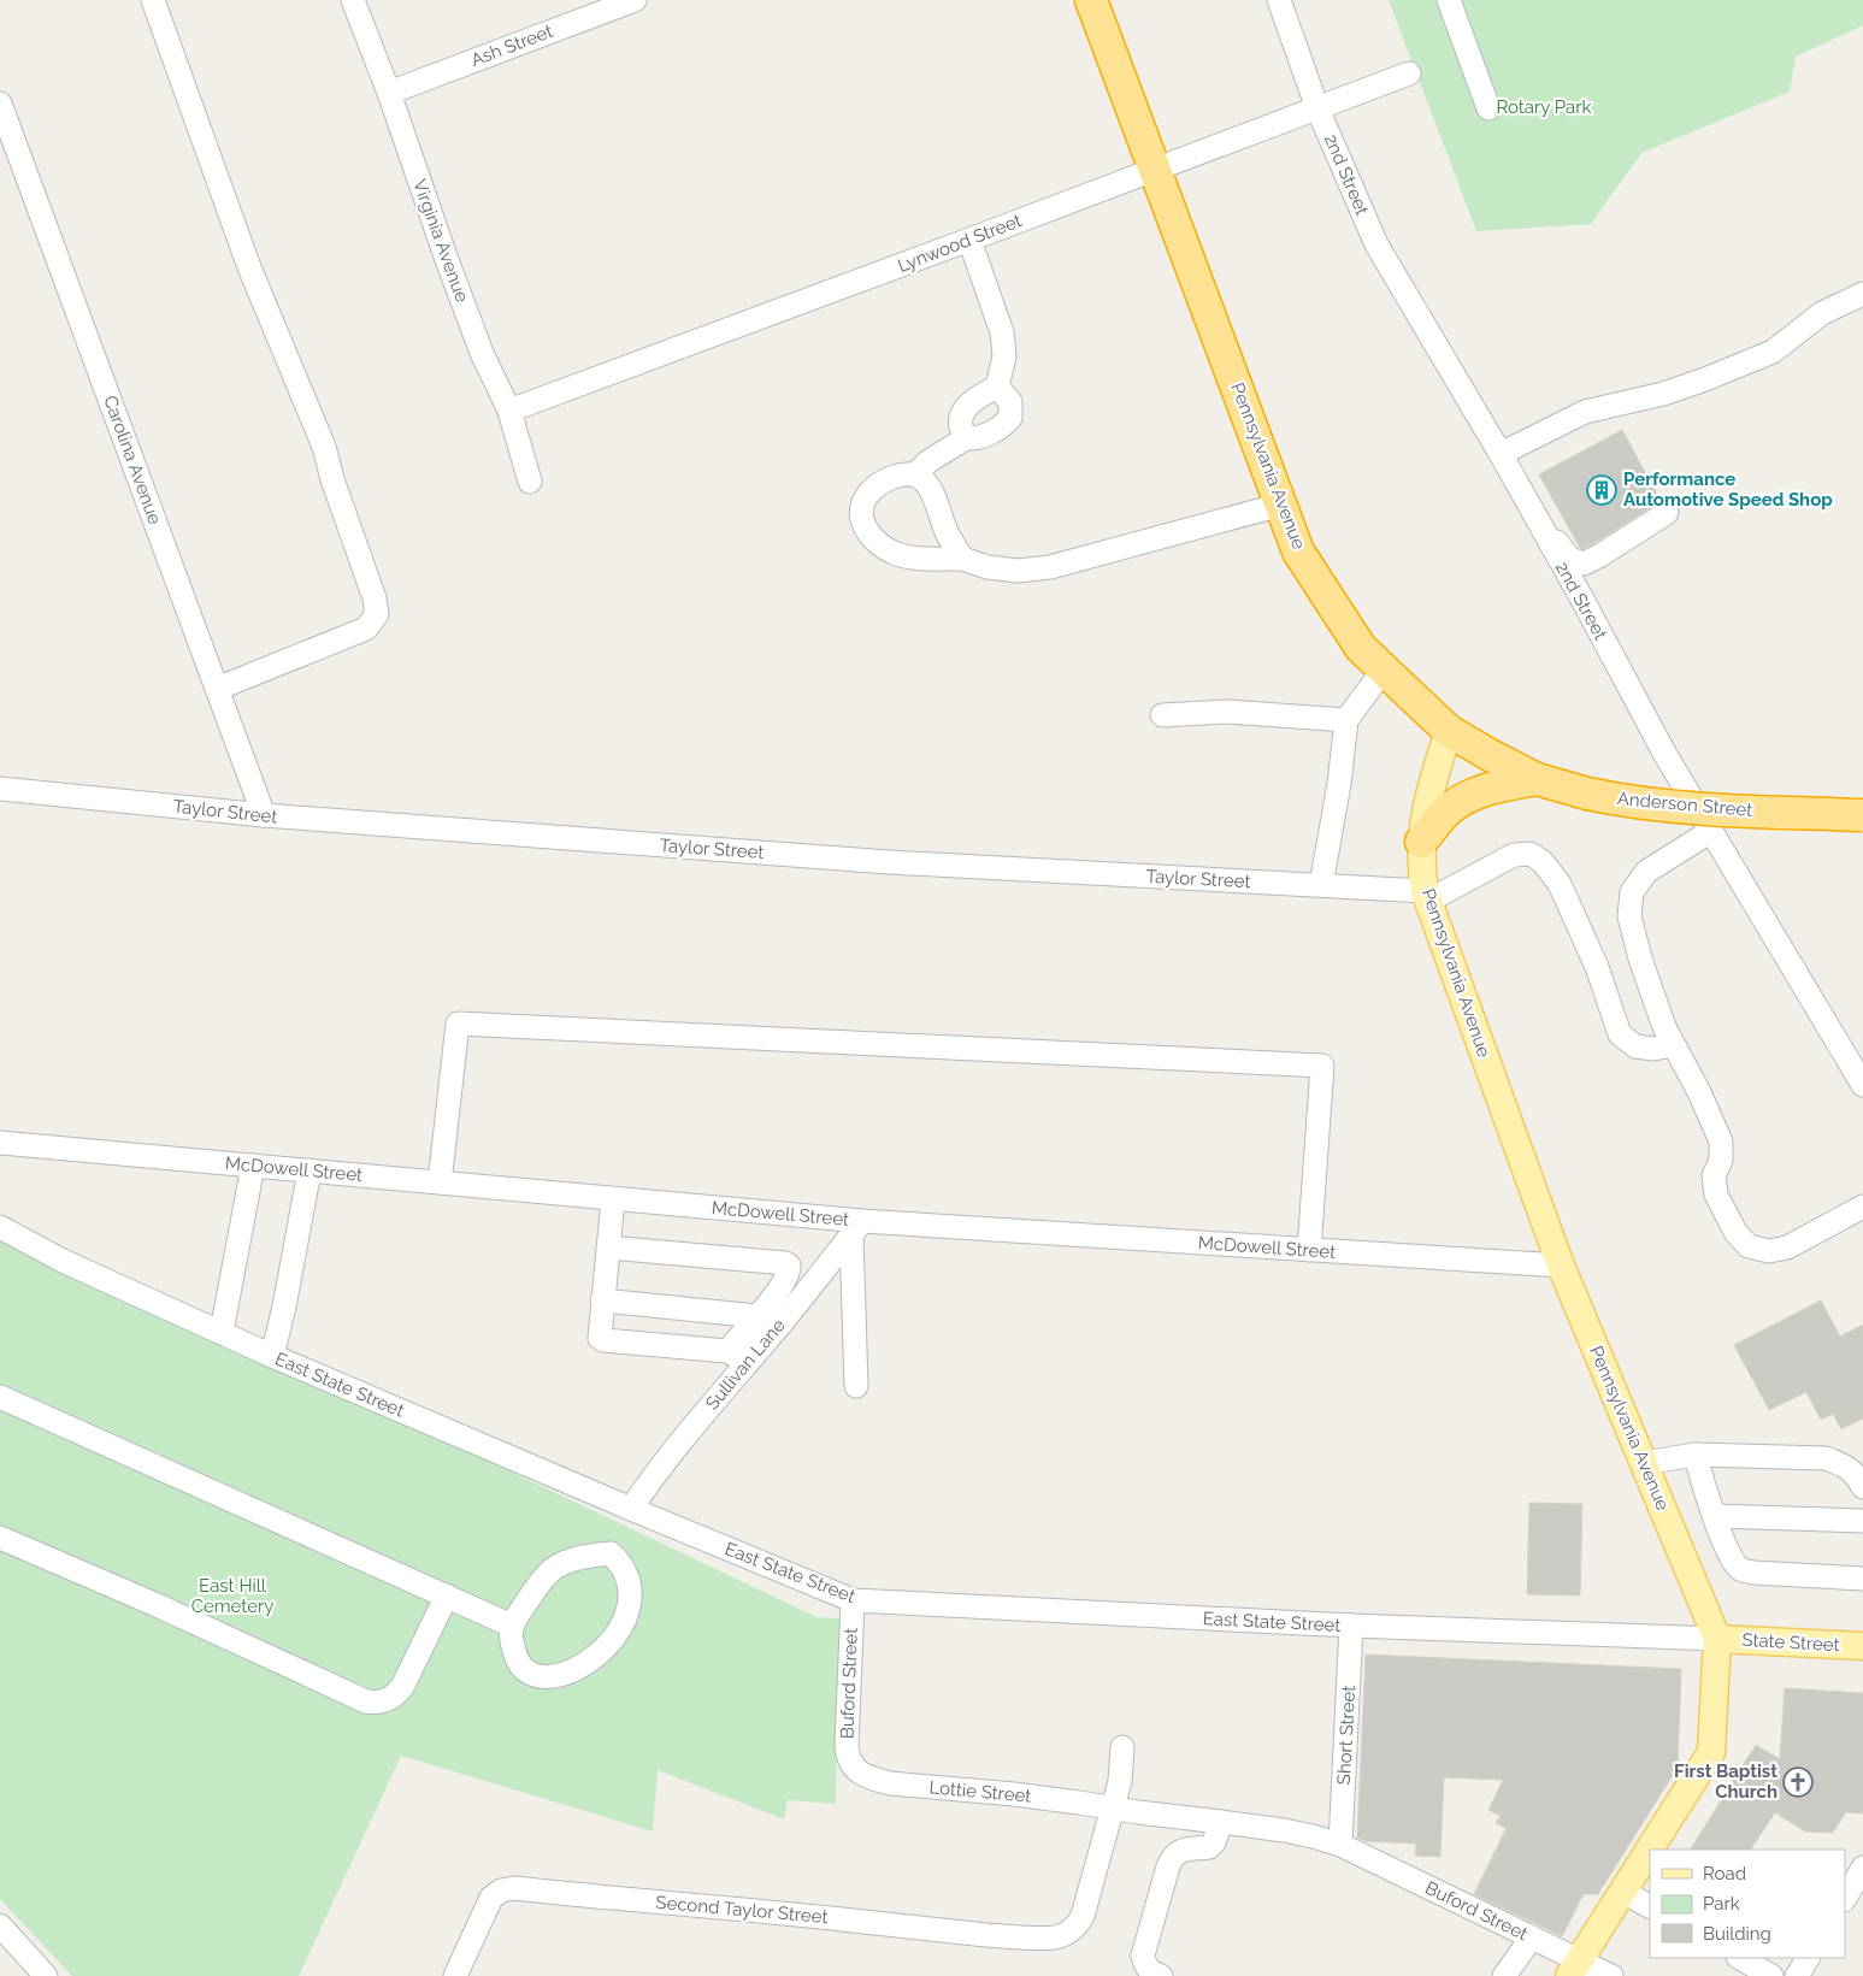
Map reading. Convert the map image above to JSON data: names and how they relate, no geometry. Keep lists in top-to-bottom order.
{
  "streets": {
    "highway": ["Pennsylvania Avenue", "Anderson Street"],
    "main road": ["State Street"],
    "street": [
      "Ash Street",
      "2nd Street",
      "Virginia Avenue",
      "Lynwood Street",
      "Carolina Avenue",
      "Taylor Street",
      "McDowell Street",
      "Sullivan Lane",
      "East State Street",
      "Buford Street",
      "Short Street",
      "Lottie Street",
      "Second Taylor Street"
    ]
  },
  "crossings": [
    ["Ash Street", "Virginia Avenue"],
    ["2nd Street", "Lynwood Street"],
    ["Virginia Avenue", "Lynwood Street"],
    ["Lynwood Street", "Pennsylvania Avenue"],
    ["Carolina Avenue", "Taylor Street"],
    ["Pennsylvania Avenue", "Anderson Street"],
    ["Pennsylvania Avenue", "Taylor Street"],
    ["Pennsylvania Avenue", "McDowell Street"],
    ["Pennsylvania Avenue", "East State Street"],
    ["Pennsylvania Avenue", "State Street"],
    ["McDowell Street", "Sullivan Lane"],
    ["Sullivan Lane", "East State Street"],
    ["East State Street", "State Street"],
    ["East State Street", "Buford Street"],
    ["East State Street", "Short Street"],
    ["Buford Street", "Short Street"],
    ["Buford Street", "Lottie Street"],
    ["Short Street", "Lottie Street"],
    ["Lottie Street", "Second Taylor Street"]
  ],
  "parks": ["Rotary Park", "East Hill Cemetery"],
  "places": {
    "building": ["Performance Automotive Speed Shop"],
    "church": ["First Baptist Church"]
  },
  "legend": ["Road", "Park", "Building"]
}
